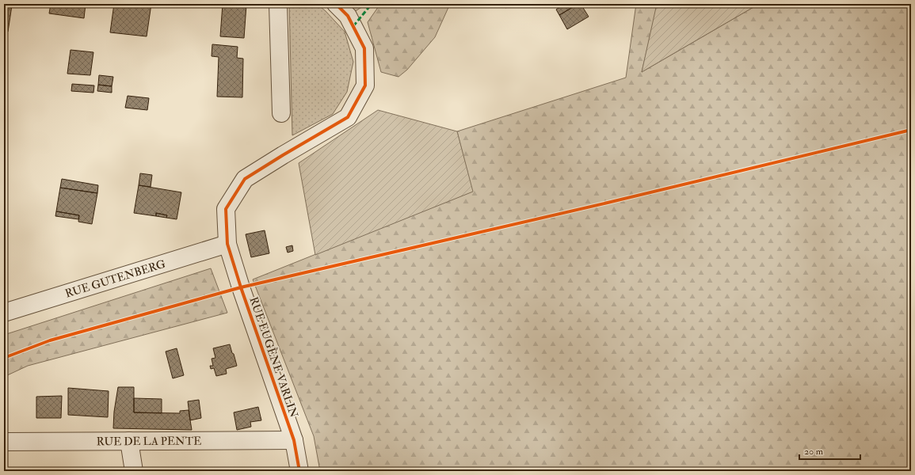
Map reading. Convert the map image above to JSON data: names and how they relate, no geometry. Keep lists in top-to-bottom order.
{
  "streets": {
    "street": ["RUE GUTENBERG", "RUE EUGÈNE VARLIN", "RUE DE LA PENTE"]
  },
  "crossings": [
    ["RUE GUTENBERG", "RUE EUGÈNE VARLIN"],
    ["RUE EUGÈNE VARLIN", "RUE DE LA PENTE"]
  ],
  "scale_bar": "20 m"
}
